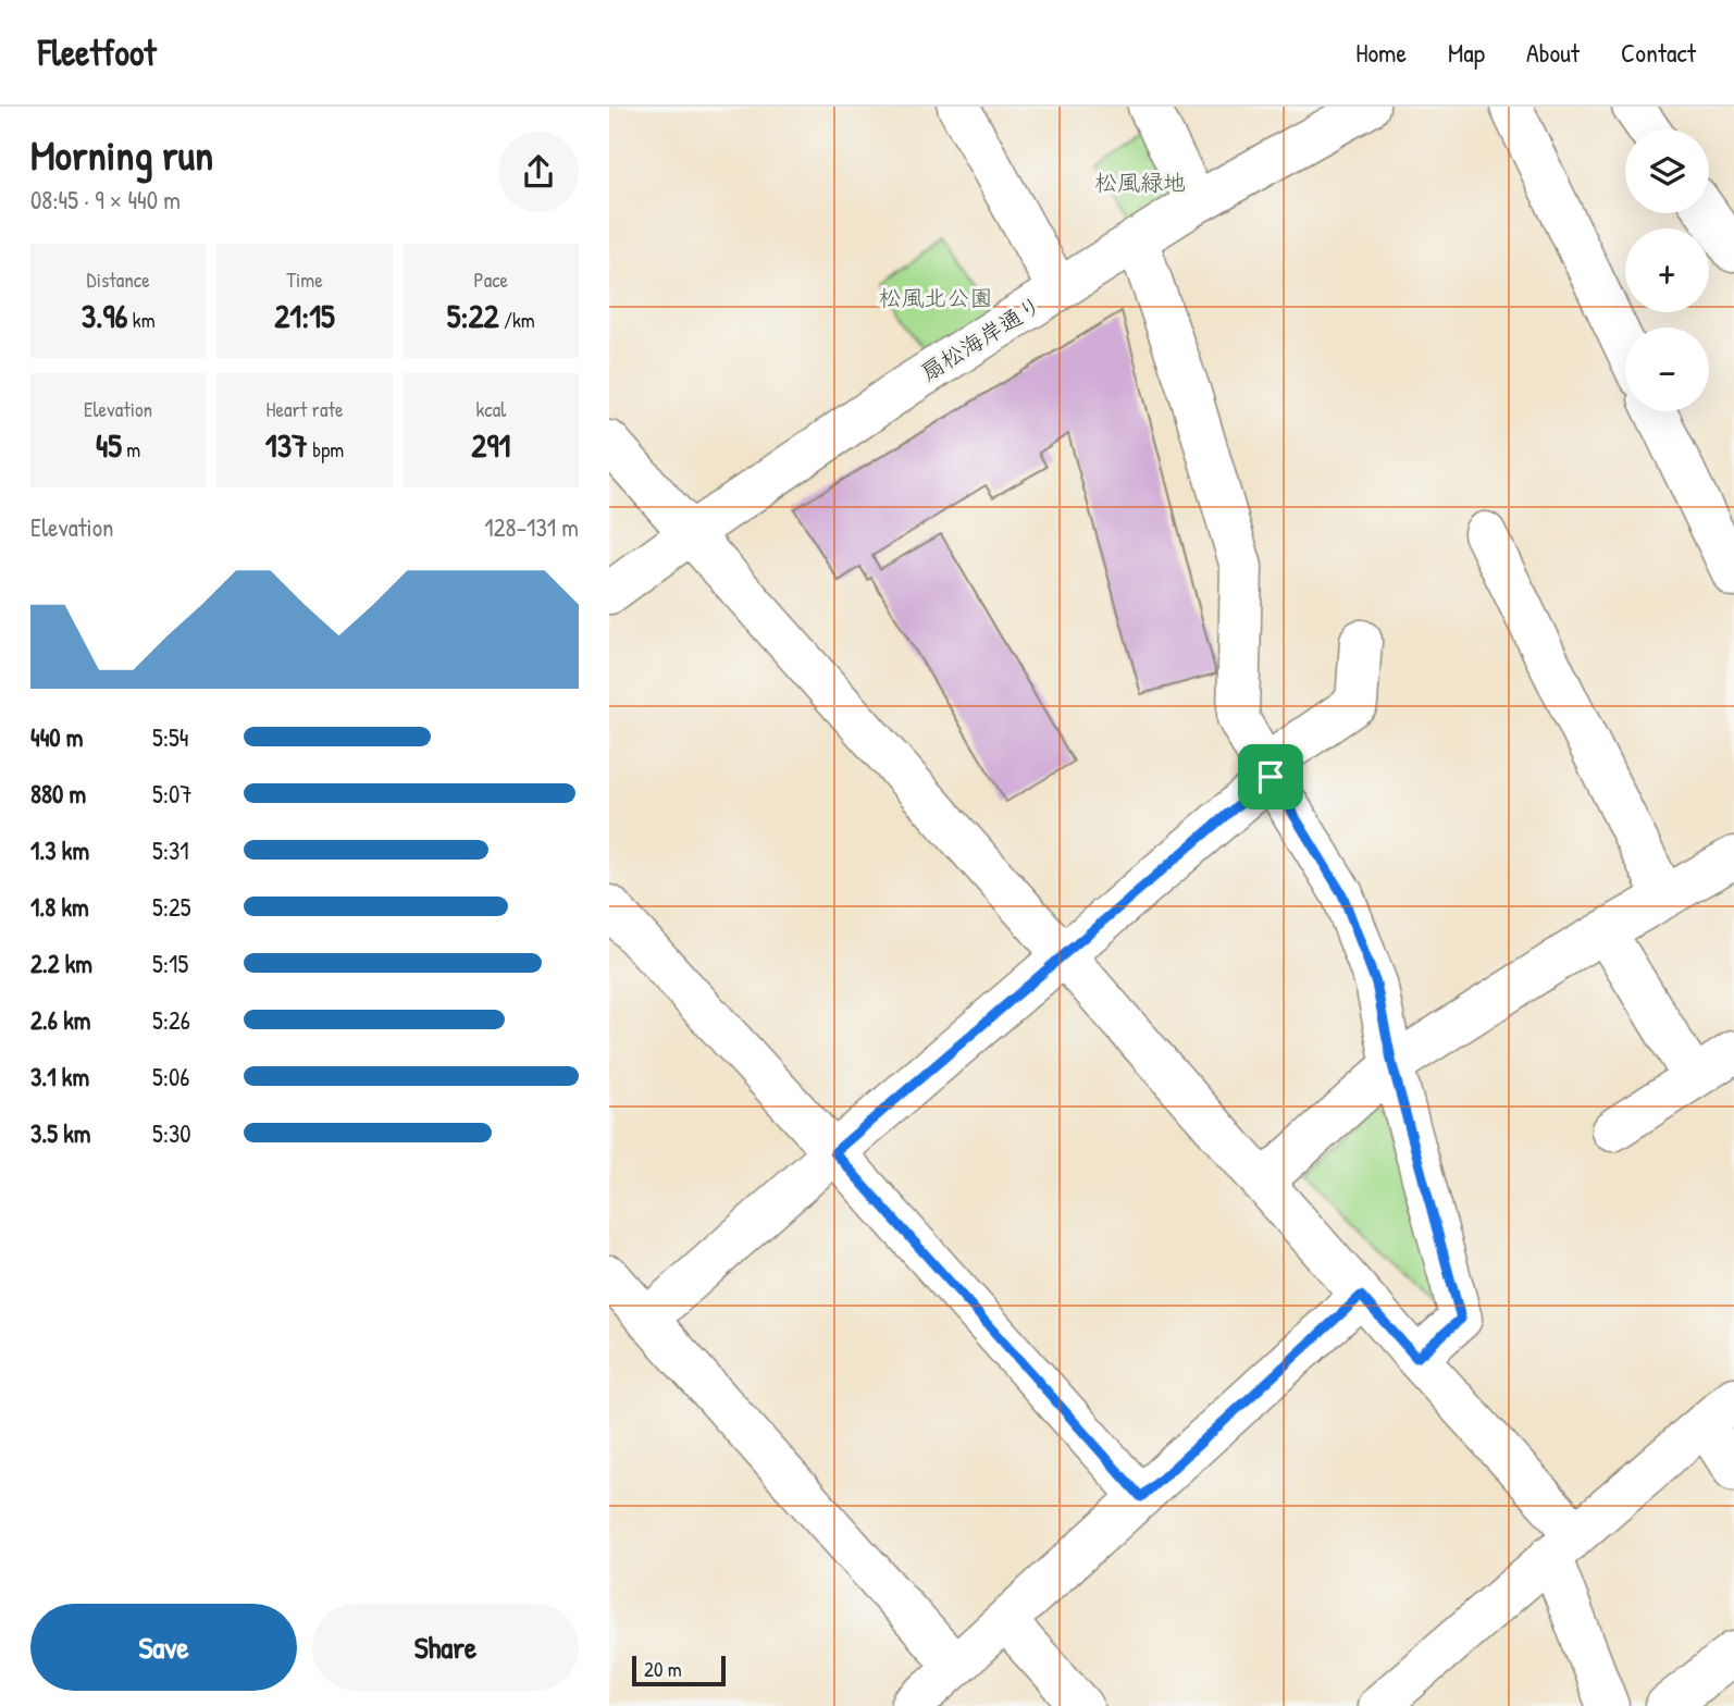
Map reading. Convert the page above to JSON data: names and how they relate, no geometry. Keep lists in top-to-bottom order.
{
  "streets": {
    "street": ["扇松海岸通り"]
  },
  "parks": ["松風緑地", "松風北公園"],
  "scale_bar": "20 m",
  "page": {
    "header": "Fleetfoot",
    "nav": [
      "Home",
      "Map",
      "About",
      "Contact"
    ],
    "heading": ["Morning run", "08:45 · 9 × 440 m"],
    "map_buttons": ["+", "−"],
    "stats": [
      ["Distance", "3.96 km"],
      ["Time", "21:15"],
      ["Pace", "5:22 /km"],
      ["Elevation", "45 m"],
      ["Heart rate", "137 bpm"],
      ["kcal", "291"]
    ],
    "chart": ["Elevation", "128–131 m"],
    "list": [
      {
        "name": "440 m",
        "note": "5:54"
      },
      {
        "name": "880 m",
        "note": "5:07"
      },
      {
        "name": "1.3 km",
        "note": "5:31"
      },
      {
        "name": "1.8 km",
        "note": "5:25"
      },
      {
        "name": "2.2 km",
        "note": "5:15"
      },
      {
        "name": "2.6 km",
        "note": "5:26"
      },
      {
        "name": "3.1 km",
        "note": "5:06"
      },
      {
        "name": "3.5 km",
        "note": "5:30"
      }
    ],
    "buttons": ["Save", "Share"],
    "scale": "20 m"
  }
}
